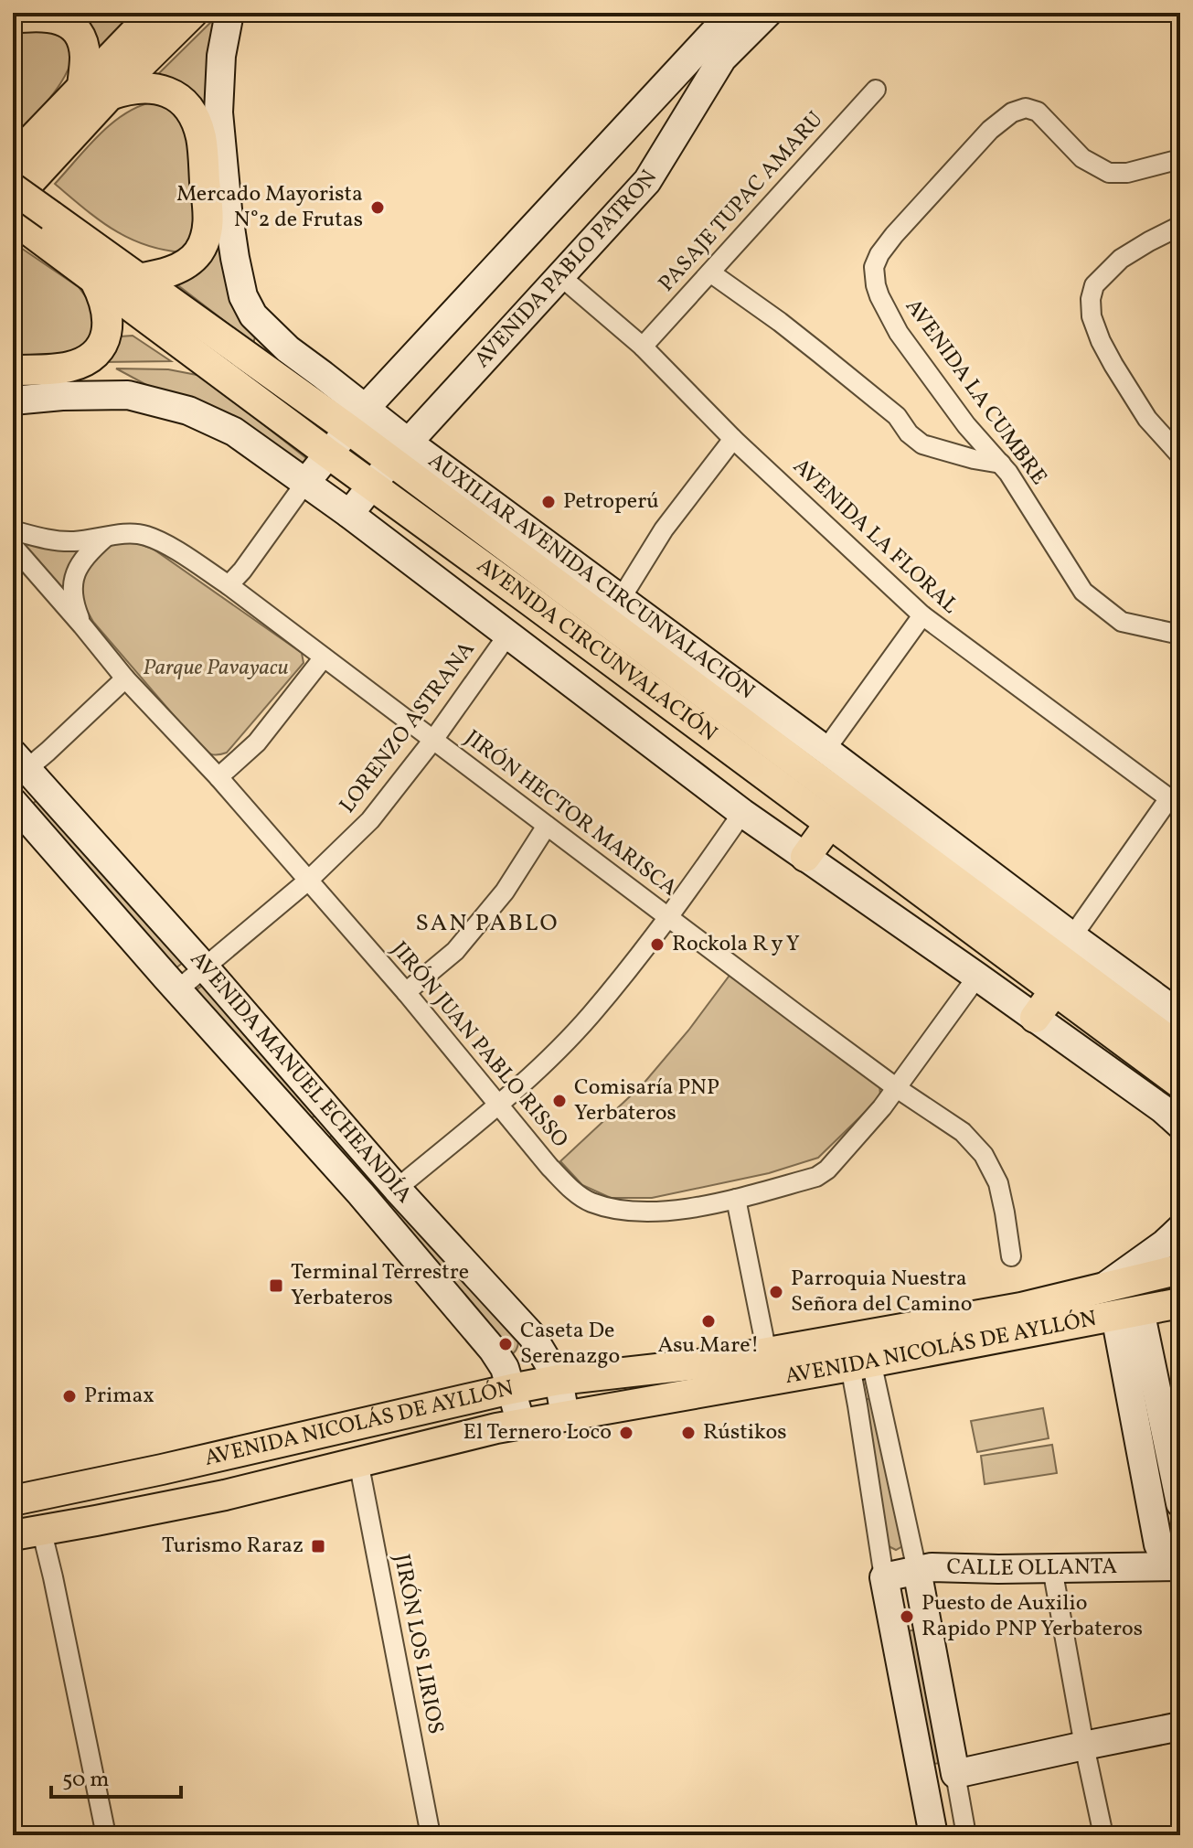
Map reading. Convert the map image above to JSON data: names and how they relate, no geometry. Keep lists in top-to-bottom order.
{
  "streets": {
    "main road": ["AVENIDA CIRCUNVALACIÓN", "AVENIDA NICOLÁS DE AYLLÓN"],
    "street": [
      "PASAJE TUPAC AMARU",
      "AVENIDA PABLO PATRON",
      "AVENIDA LA CUMBRE",
      "AVENIDA LA FLORAL",
      "AUXILIAR AVENIDA CIRCUNVALACIÓN",
      "LORENZO ASTRANA",
      "JIRÓN HECTOR MARISCA",
      "JIRÓN JUAN PABLO RISSO",
      "AVENIDA MANUEL ECHEANDÍA",
      "CALLE OLLANTA",
      "JIRÓN LOS LIRIOS"
    ]
  },
  "crossings": [
    ["PASAJE TUPAC AMARU", "AVENIDA LA FLORAL"],
    ["AVENIDA PABLO PATRON", "AVENIDA LA FLORAL"],
    ["AVENIDA PABLO PATRON", "AVENIDA CIRCUNVALACIÓN"],
    ["AUXILIAR AVENIDA CIRCUNVALACIÓN", "AVENIDA CIRCUNVALACIÓN"],
    ["LORENZO ASTRANA", "JIRÓN HECTOR MARISCA"],
    ["LORENZO ASTRANA", "JIRÓN JUAN PABLO RISSO"],
    ["LORENZO ASTRANA", "AVENIDA MANUEL ECHEANDÍA"],
    ["JIRÓN HECTOR MARISCA", "JIRÓN JUAN PABLO RISSO"],
    ["AVENIDA MANUEL ECHEANDÍA", "AVENIDA NICOLÁS DE AYLLÓN"],
    ["AVENIDA NICOLÁS DE AYLLÓN", "JIRÓN LOS LIRIOS"]
  ],
  "districts": ["SAN PABLO"],
  "parks": ["Parque Pavayacu"],
  "places": {
    "other": [
      "Mercado Mayorista N°2 de Frutas",
      "Petroperú",
      "Rockola R y Y",
      "Comisaría PNP Yerbateros",
      "Parroquia Nuestra Señora del Camino",
      "Asu Mare!",
      "Caseta De Serenazgo",
      "Primax",
      "El Ternero Loco",
      "Rústikos",
      "Puesto de Auxilio Rapido PNP Yerbateros"
    ],
    "transit": ["Terminal Terrestre Yerbateros", "Turismo Raraz"]
  },
  "scale_bar": "50 m"
}
